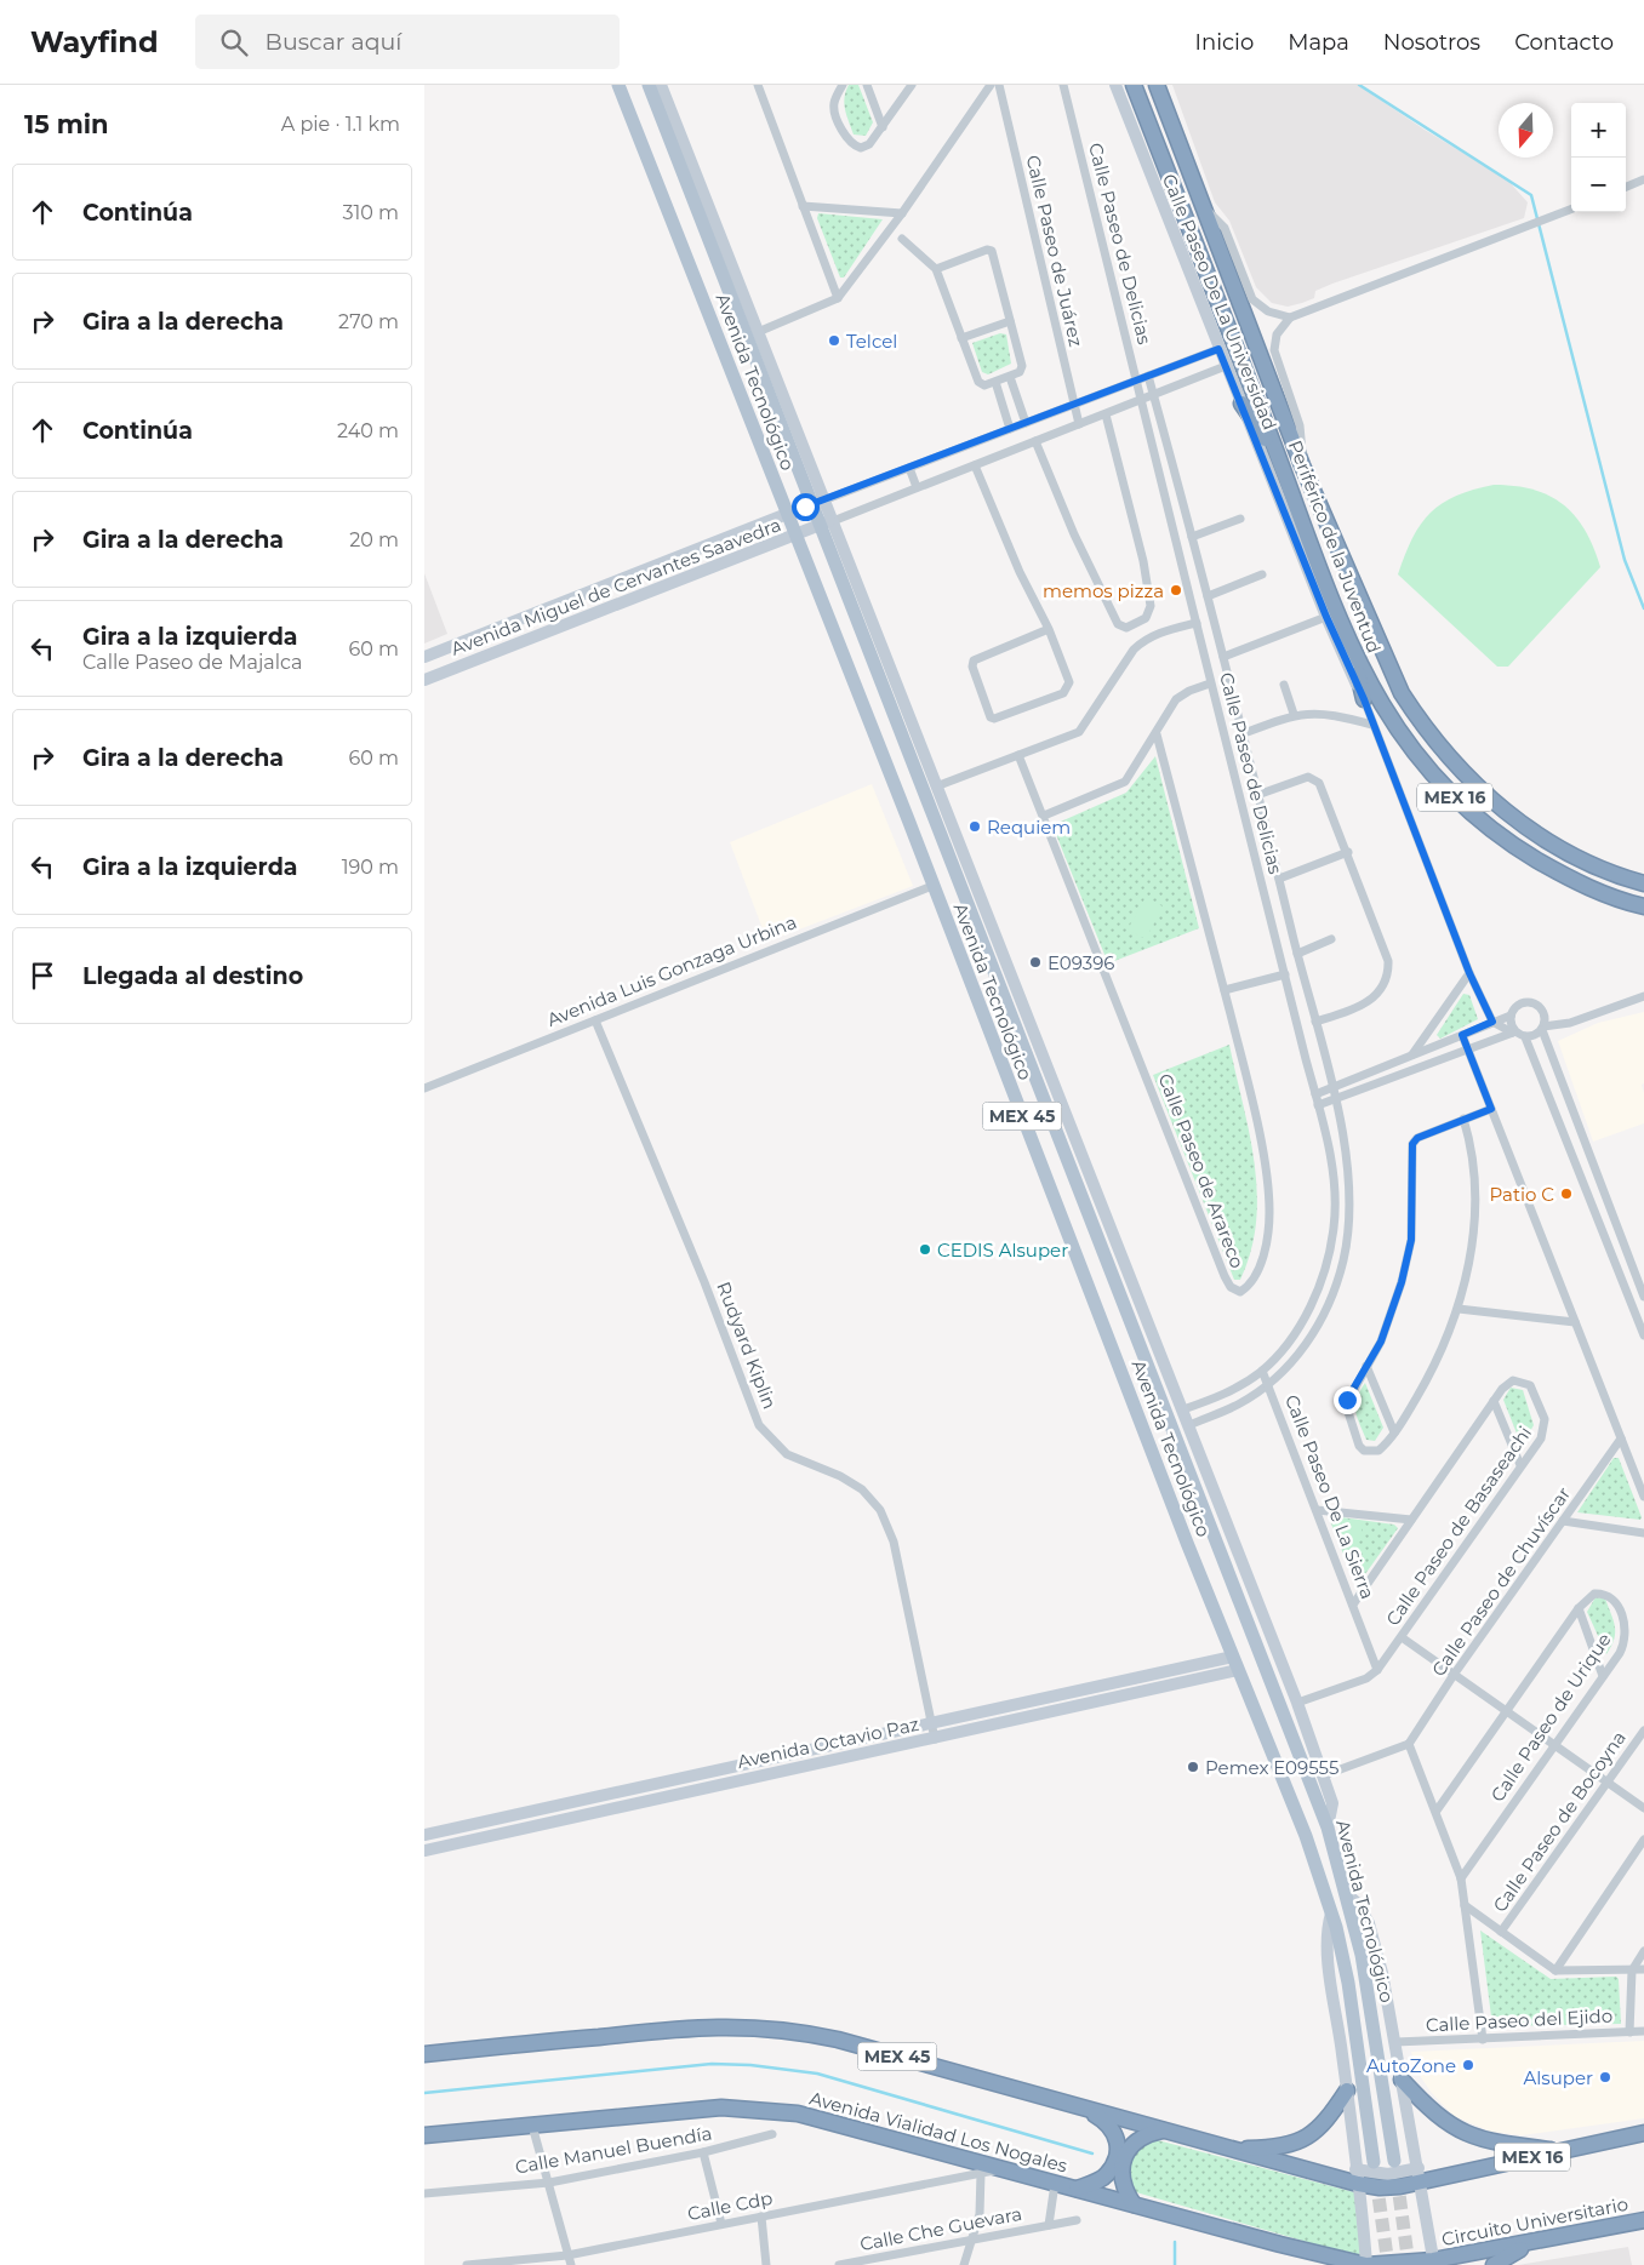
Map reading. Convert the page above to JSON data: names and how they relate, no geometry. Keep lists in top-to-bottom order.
{
  "streets": {
    "highway": [
      "Periférico de la Juventud",
      "MEX 16",
      "MEX 45",
      "Avenida Vialidad Los Nogales",
      "Circuito Universitario"
    ],
    "main road": ["Avenida Tecnológico"],
    "street": [
      "Calle Paseo de Delicias",
      "Calle Paseo de Juárez",
      "Calle Paseo De La Universidad",
      "Avenida Miguel de Cervantes Saavedra",
      "Avenida Luis Gonzaga Urbina",
      "Calle Paseo de Arareco",
      "Rudyard Kiplin",
      "Calle Paseo De La Sierra",
      "Calle Paseo de Basaseachi",
      "Calle Paseo de Chuvíscar",
      "Calle Paseo de Urique",
      "Avenida Octavio Paz",
      "Calle Paseo de Bocoyna",
      "Calle Paseo del Ejido",
      "Calle Manuel Buendía",
      "Calle Cdp",
      "Calle Che Guevara"
    ]
  },
  "crossings": [
    ["Calle Paseo de Delicias", "Avenida Miguel de Cervantes Saavedra"],
    ["Calle Paseo de Delicias", "Calle Paseo De La Sierra"],
    ["Calle Paseo de Juárez", "Avenida Miguel de Cervantes Saavedra"],
    ["Calle Paseo De La Universidad", "Avenida Miguel de Cervantes Saavedra"],
    ["Avenida Tecnológico", "Avenida Miguel de Cervantes Saavedra"],
    ["Avenida Tecnológico", "Avenida Luis Gonzaga Urbina"],
    ["Avenida Tecnológico", "Avenida Octavio Paz"],
    ["MEX 16", "MEX 45"],
    ["Avenida Luis Gonzaga Urbina", "Rudyard Kiplin"],
    ["Rudyard Kiplin", "Avenida Octavio Paz"],
    ["Calle Paseo De La Sierra", "Calle Paseo de Basaseachi"],
    ["Avenida Vialidad Los Nogales", "Calle Cdp"],
    ["Avenida Vialidad Los Nogales", "Circuito Universitario"],
    ["Avenida Vialidad Los Nogales", "Calle Che Guevara"]
  ],
  "places": [
    "Telcel",
    "memos pizza",
    "Requiem",
    "E09396",
    "Patio C",
    "CEDIS Alsuper",
    "Pemex E09555",
    "AutoZone",
    "Alsuper"
  ],
  "north": "bottom",
  "page": {
    "header": "Wayfind",
    "search": "Buscar aquí",
    "nav": [
      "Inicio",
      "Mapa",
      "Nosotros",
      "Contacto"
    ],
    "heading": ["15 min", "A pie · 1.1 km"],
    "map_buttons": ["+", "−"],
    "list": [
      ["Continúa", "310 m"],
      ["Gira a la derecha", "270 m"],
      ["Continúa", "240 m"],
      ["Gira a la derecha", "20 m"],
      ["Gira a la izquierda", "Calle Paseo de Majalca", "60 m"],
      ["Gira a la derecha", "60 m"],
      ["Gira a la izquierda", "190 m"],
      "Llegada al destino"
    ]
  }
}
